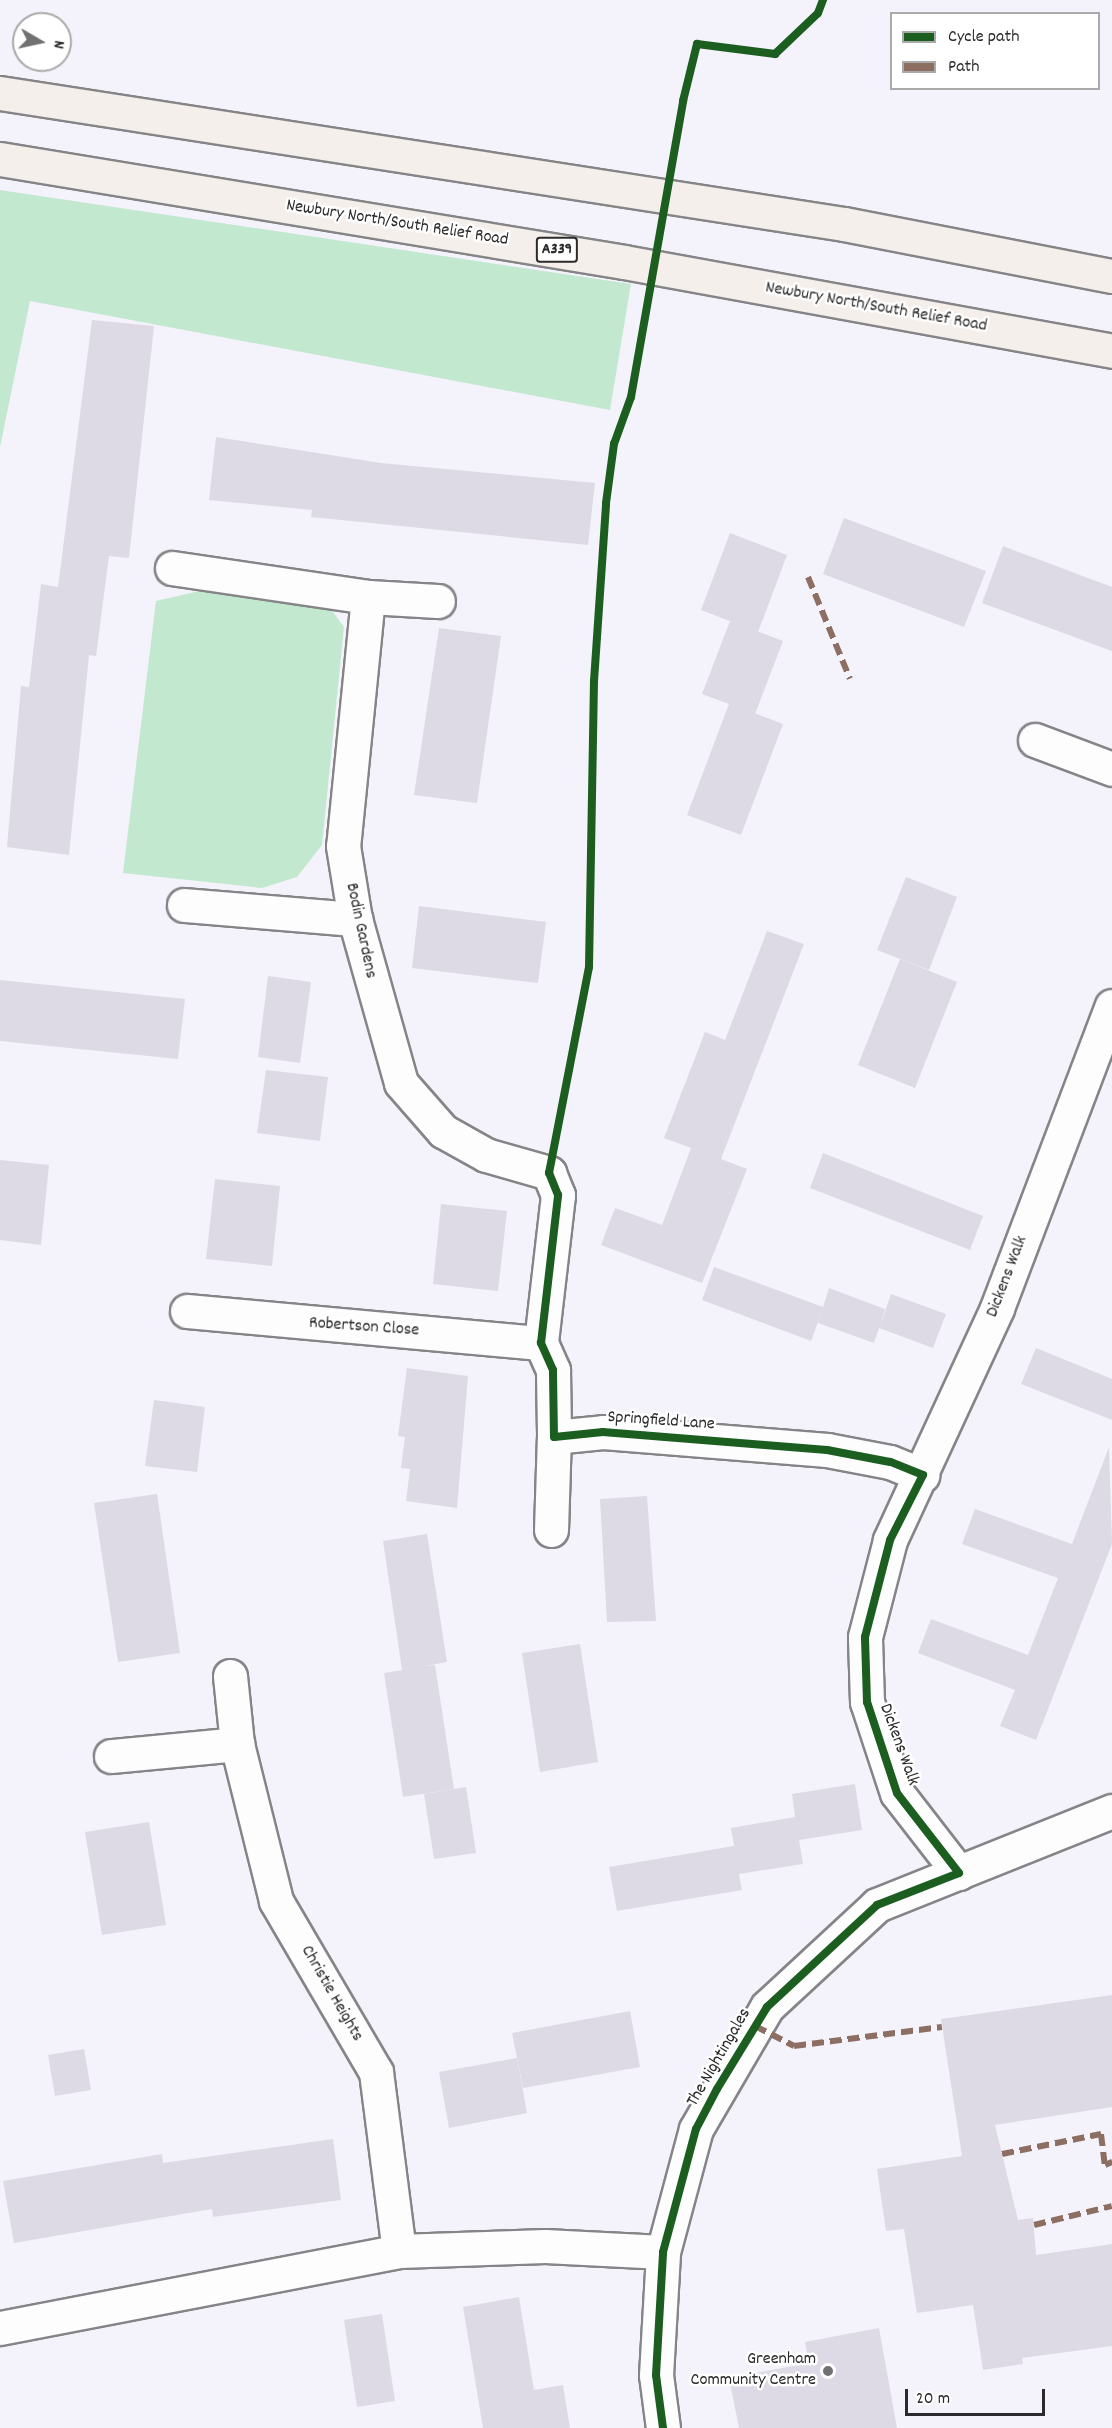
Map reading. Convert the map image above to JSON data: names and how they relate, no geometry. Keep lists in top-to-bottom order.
{
  "streets": {
    "highway": ["Newbury North/South Relief Road", "A339"],
    "street": [
      "Bodin Gardens",
      "Dickens Walk",
      "Robertson Close",
      "Springfield Lane",
      "Christie Heights",
      "The Nightingales"
    ]
  },
  "crossings": [
    ["Bodin Gardens", "Robertson Close"],
    ["Dickens Walk", "Springfield Lane"],
    ["Dickens Walk", "The Nightingales"]
  ],
  "places": ["Greenham Community Centre"],
  "legend": ["Cycle path", "Path"],
  "scale_bar": "20 m",
  "north": "right"
}
